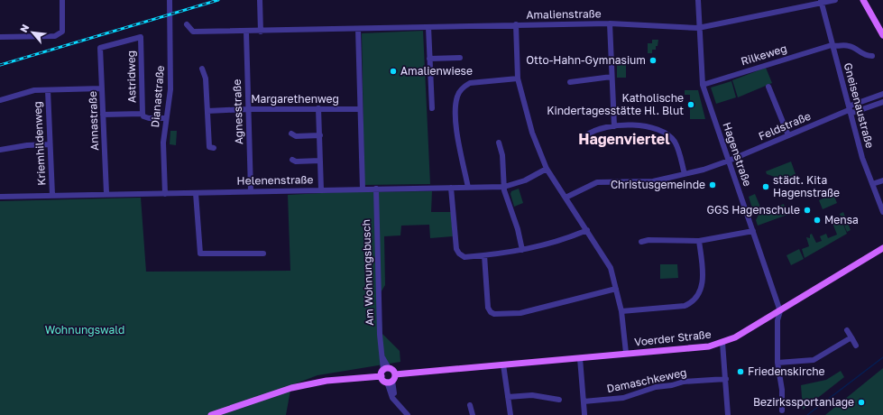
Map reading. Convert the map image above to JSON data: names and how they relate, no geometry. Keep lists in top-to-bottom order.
{
  "streets": {
    "main road": ["Voerder Straße"],
    "street": [
      "Amalienstraße",
      "Rilkeweg",
      "Astridweg",
      "Dianastraße",
      "Margarethenweg",
      "Gneisenaustraße",
      "Agnesstraße",
      "Annastraße",
      "Feldstraße",
      "Kriemhildenweg",
      "Hagenstraße",
      "Helenenstraße",
      "Am Wohnungsbusch",
      "Damaschkeweg"
    ]
  },
  "crossings": [
    ["Amalienstraße", "Gneisenaustraße"],
    ["Amalienstraße", "Agnesstraße"],
    ["Amalienstraße", "Hagenstraße"],
    ["Rilkeweg", "Gneisenaustraße"],
    ["Rilkeweg", "Hagenstraße"],
    ["Astridweg", "Dianastraße"],
    ["Astridweg", "Annastraße"],
    ["Dianastraße", "Helenenstraße"],
    ["Margarethenweg", "Agnesstraße"],
    ["Gneisenaustraße", "Feldstraße"],
    ["Agnesstraße", "Helenenstraße"],
    ["Annastraße", "Helenenstraße"],
    ["Feldstraße", "Hagenstraße"],
    ["Kriemhildenweg", "Helenenstraße"],
    ["Hagenstraße", "Voerder Straße"],
    ["Helenenstraße", "Am Wohnungsbusch"]
  ],
  "districts": ["Hagenviertel"],
  "parks": ["Wohnungswald"],
  "places": [
    "Otto-Hahn-Gymnasium",
    "Amalienwiese",
    "Katholische Kindertagesstätte Hl. Blut",
    "Christusgemeinde",
    "städt. Kita Hagenstraße",
    "GGS Hagenschule",
    "Mensa",
    "Friedenskirche",
    "Bezirkssportanlage"
  ],
  "north": "top left"
}
